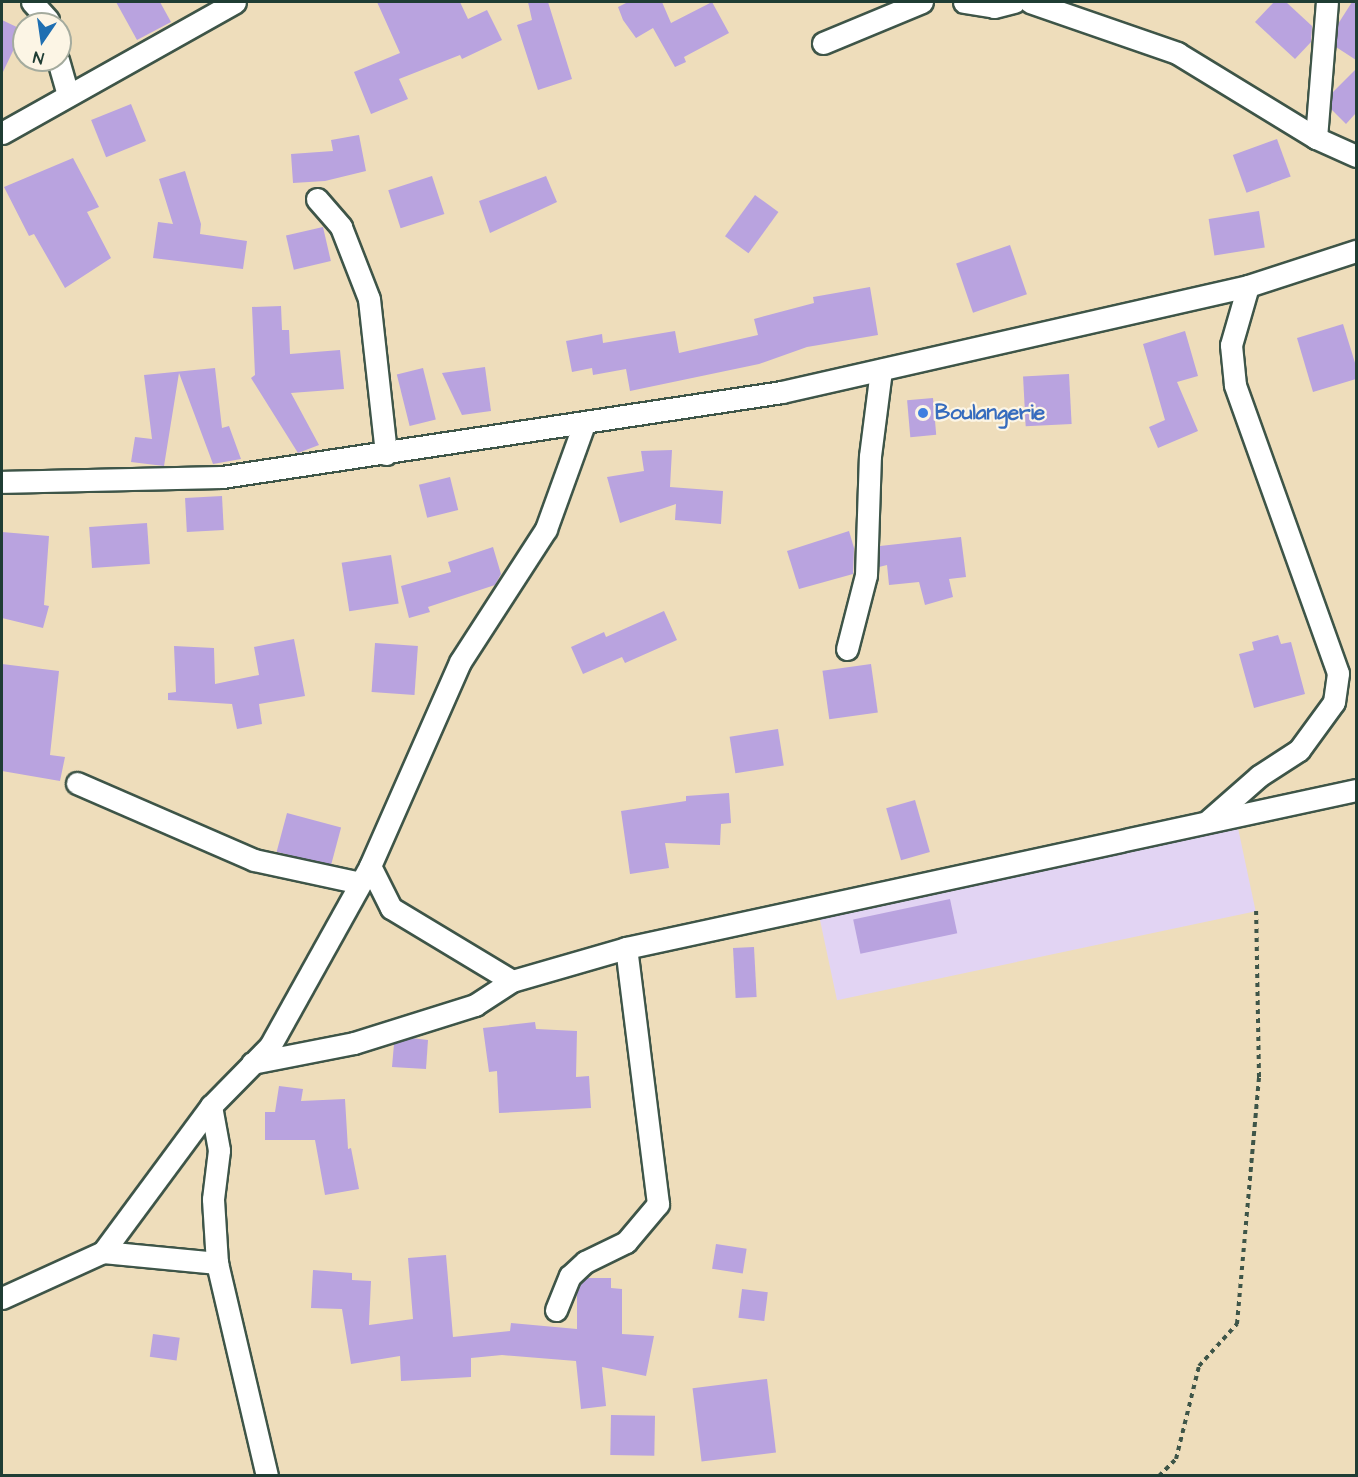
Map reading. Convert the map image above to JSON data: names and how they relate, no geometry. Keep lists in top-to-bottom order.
{
  "places": ["Boulangerie"],
  "north": "bottom"
}
